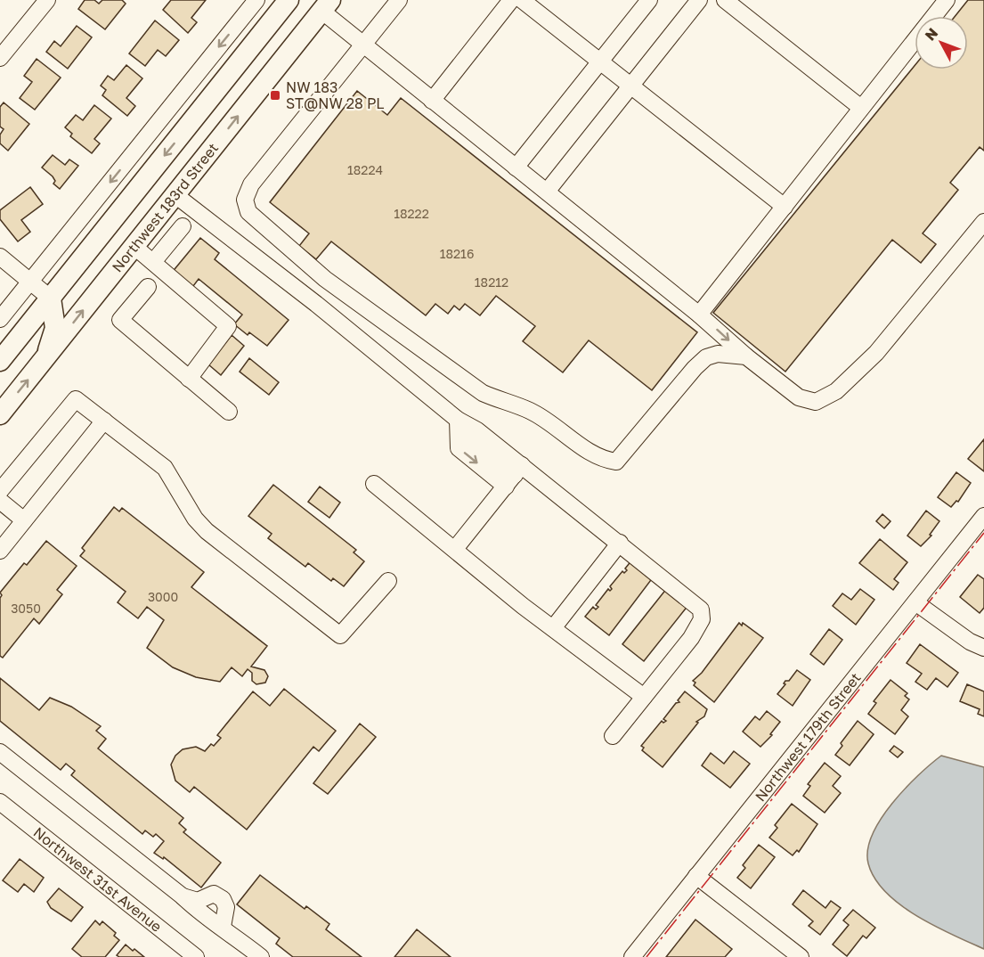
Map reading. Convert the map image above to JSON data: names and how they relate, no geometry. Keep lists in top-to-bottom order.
{
  "streets": {
    "main road": ["Northwest 183rd Street"],
    "street": ["Northwest 179th Street", "Northwest 31st Avenue"]
  },
  "places": {
    "transit": ["NW 183 ST@NW 28 PL"]
  },
  "house_numbers": [
    "18224",
    "18222",
    "18216",
    "18212",
    "3000",
    "3050"
  ],
  "north": "top left"
}
